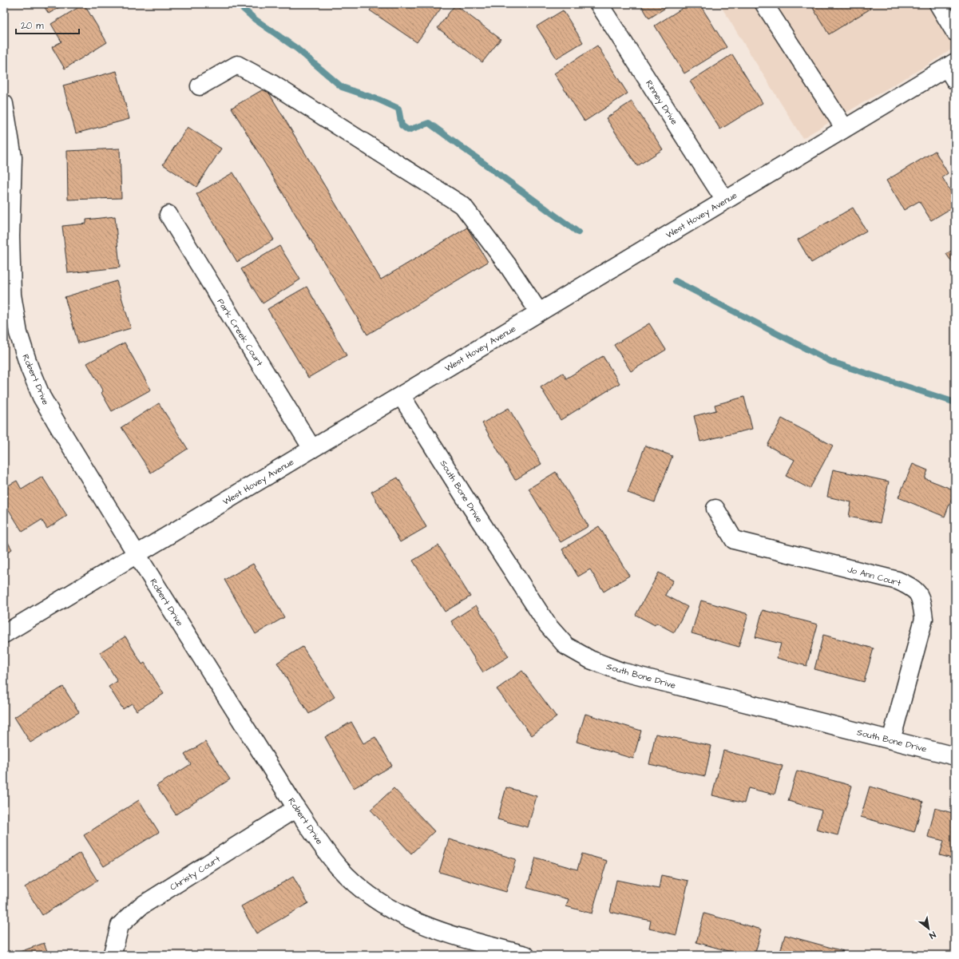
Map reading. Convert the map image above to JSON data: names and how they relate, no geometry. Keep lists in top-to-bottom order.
{
  "streets": {
    "street": [
      "Rinney Drive",
      "West Hovey Avenue",
      "Park Creek Court",
      "Robert Drive",
      "South Bone Drive",
      "Jo Ann Court",
      "Christy Court"
    ]
  },
  "crossings": [
    ["Rinney Drive", "West Hovey Avenue"],
    ["West Hovey Avenue", "Park Creek Court"],
    ["West Hovey Avenue", "Robert Drive"],
    ["West Hovey Avenue", "South Bone Drive"],
    ["Robert Drive", "Christy Court"],
    ["South Bone Drive", "Jo Ann Court"]
  ],
  "scale_bar": "20 m",
  "north": "bottom right"
}
